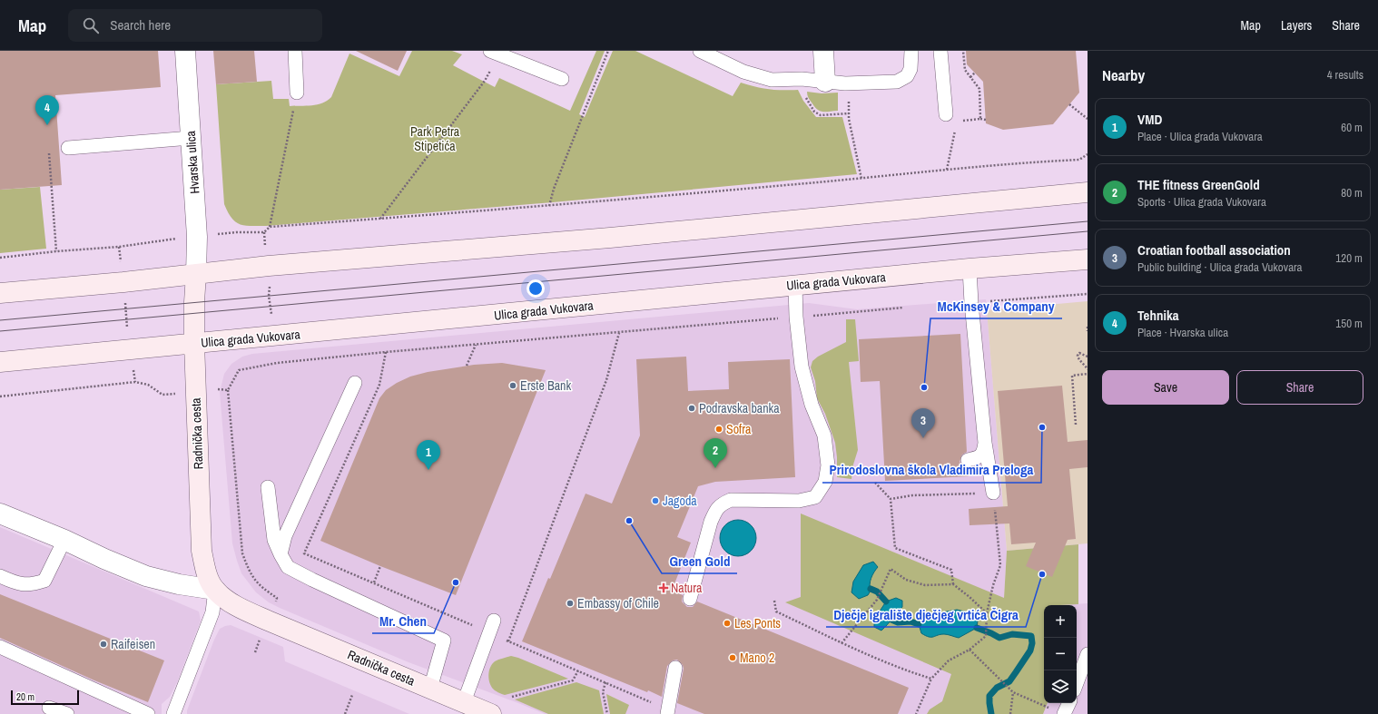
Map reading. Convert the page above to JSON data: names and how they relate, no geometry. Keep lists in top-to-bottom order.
{
  "streets": {
    "main road": ["Ulica grada Vukovara", "Radnička cesta"],
    "street": ["Hvarska ulica"]
  },
  "crossings": [
    ["Hvarska ulica", "Radnička cesta"],
    ["Ulica grada Vukovara", "Radnička cesta"]
  ],
  "parks": ["Park Petra Stipetića"],
  "places": {
    "other": [
      "Erste Bank",
      "McKinsey & Company",
      "Podravska banka",
      "Prirodoslovna škola Vladimira Preloga",
      "Sofra",
      "Jagoda",
      "Green Gold",
      "Dječje igralište dječjeg vrtića Čigra",
      "Mr. Chen",
      "Embassy of Chile",
      "Les Ponts",
      "Raifeisen",
      "Mano 2"
    ],
    "health": ["Natura"]
  },
  "scale_bar": "20 m",
  "page": {
    "header": "Map",
    "search": "Search here",
    "nav": ["Map", "Layers", "Share"],
    "heading": ["Nearby", "4 results"],
    "pins": [
      "4",
      "3",
      "2",
      "1"
    ],
    "list": [
      {
        "mark": "1",
        "name": "VMD",
        "note": "Place · Ulica grada Vukovara",
        "value": "60 m"
      },
      {
        "mark": "2",
        "name": "THE fitness GreenGold",
        "note": "Sports · Ulica grada Vukovara",
        "value": "80 m"
      },
      {
        "mark": "3",
        "name": "Croatian football association",
        "note": "Public building · Ulica grada Vukovara",
        "value": "120 m"
      },
      {
        "mark": "4",
        "name": "Tehnika",
        "note": "Place · Hvarska ulica",
        "value": "150 m"
      }
    ],
    "buttons": ["Save", "Share"],
    "map_buttons": ["+", "−"],
    "scale": "20 m"
  }
}
